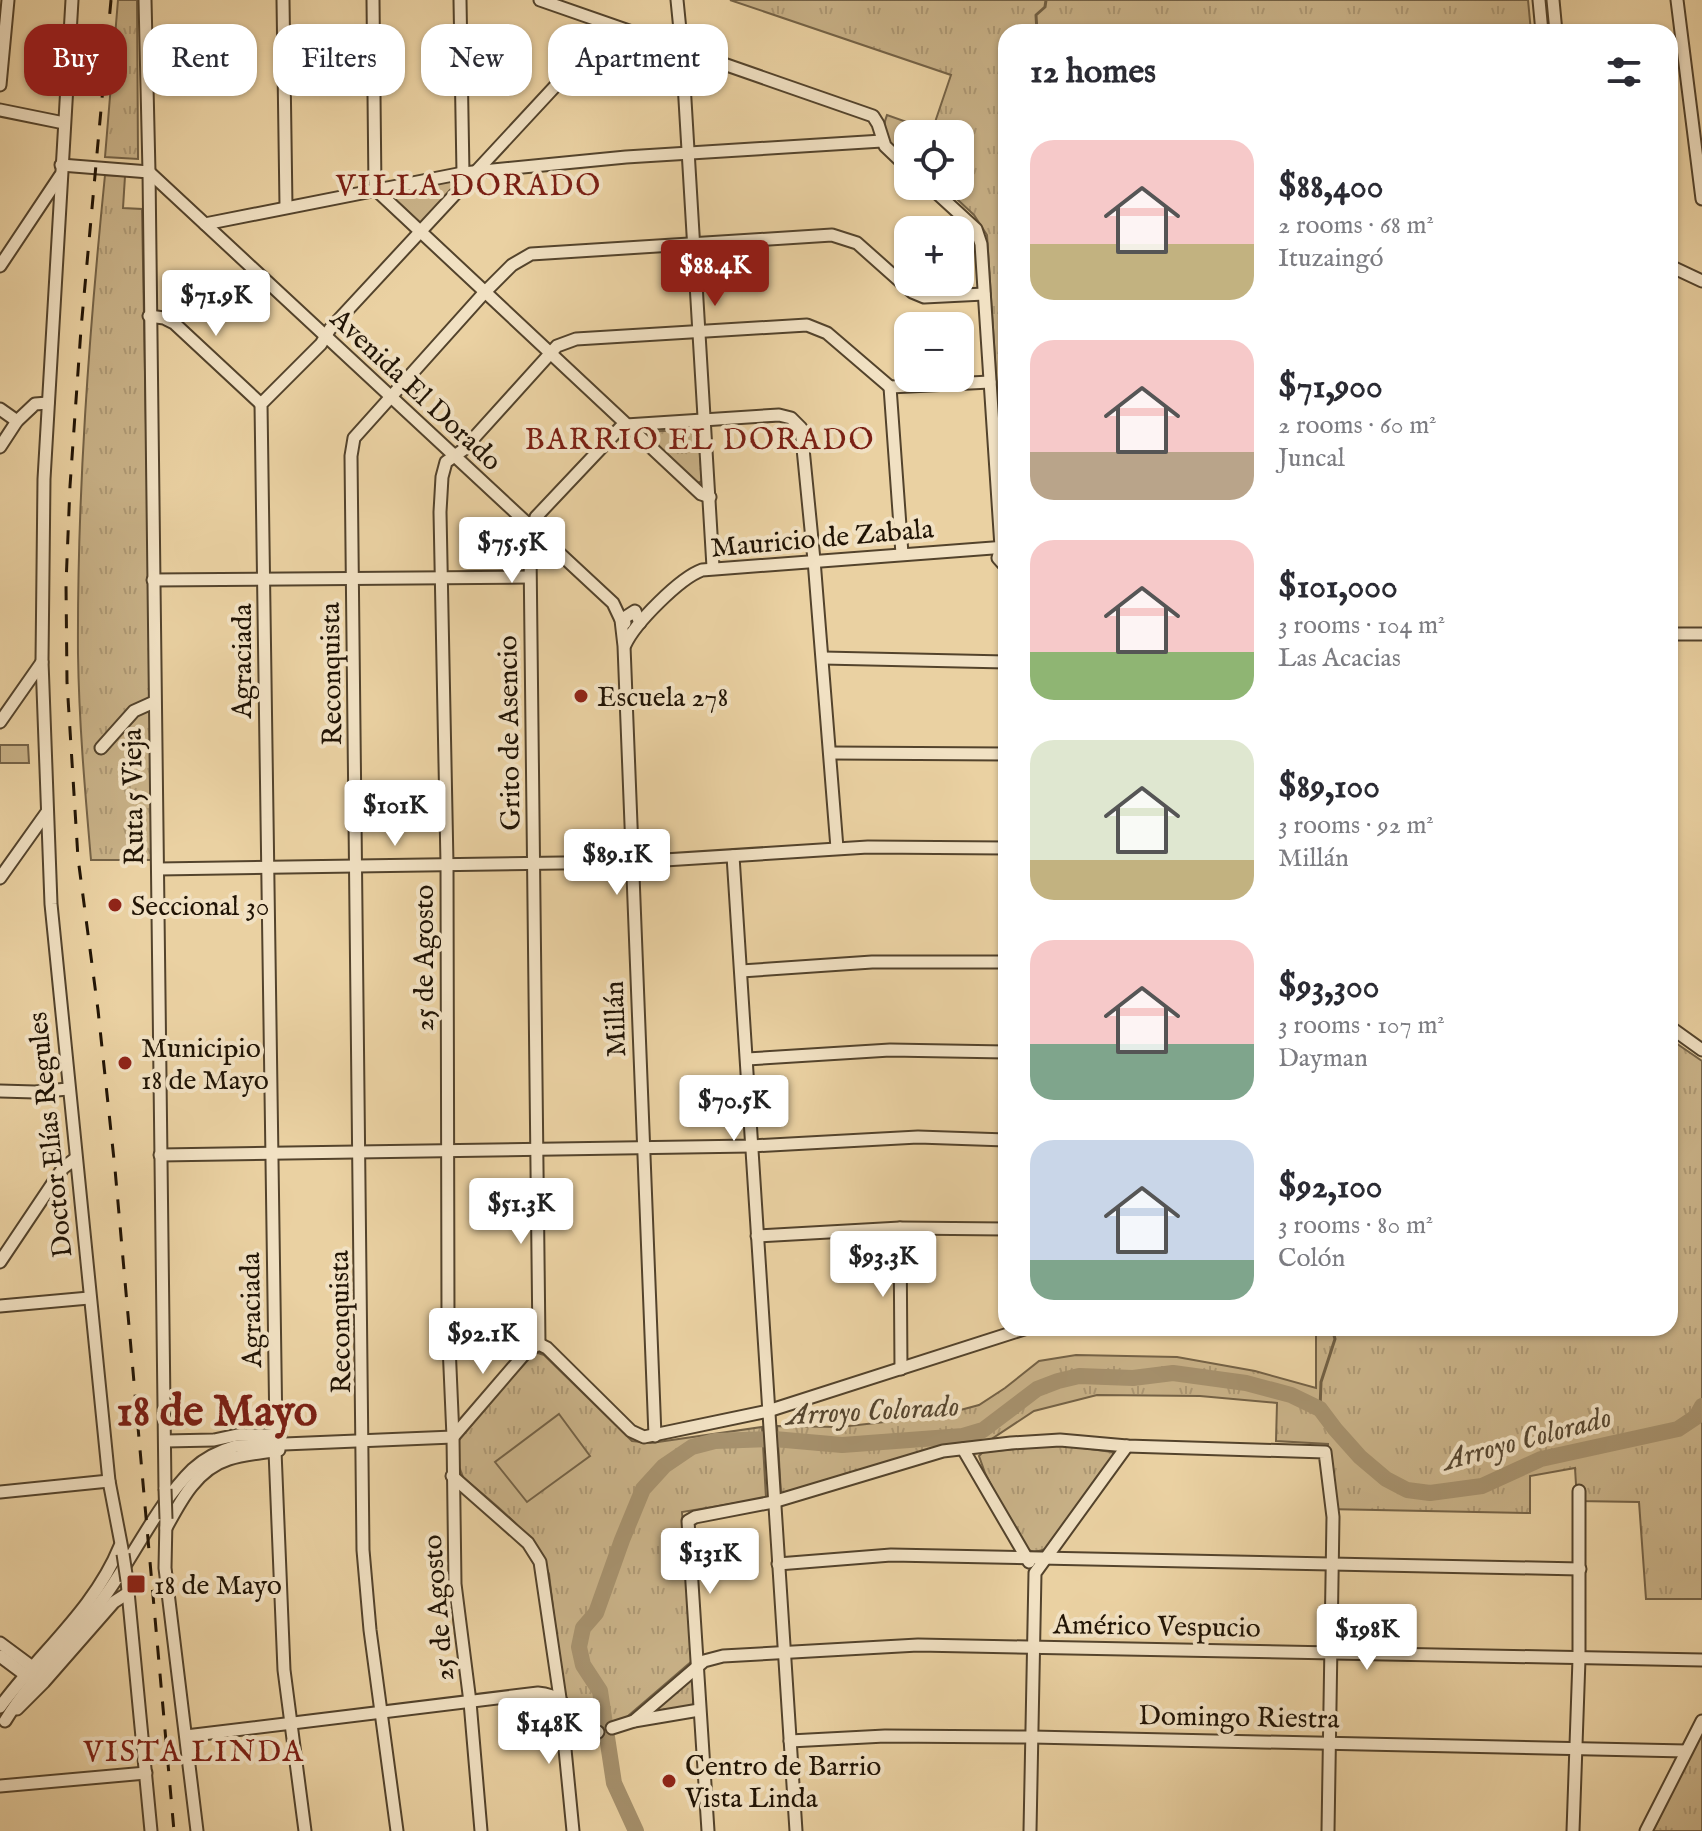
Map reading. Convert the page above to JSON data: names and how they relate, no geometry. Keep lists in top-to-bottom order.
{
  "streets": {
    "street": [
      "Avenida El Dorado",
      "Mauricio de Zabala",
      "Agraciada",
      "Reconquista",
      "Grito de Asencio",
      "Ruta 5 Vieja",
      "25 de Agosto",
      "Millán",
      "Doctor Elías Regules",
      "Américo Vespucio",
      "Domingo Riestra"
    ]
  },
  "crossings": [
    ["Avenida El Dorado", "Reconquista"],
    ["Avenida El Dorado", "Grito de Asencio"],
    ["Avenida El Dorado", "Ruta 5 Vieja"],
    ["Avenida El Dorado", "25 de Agosto"],
    ["Avenida El Dorado", "Millán"],
    ["Mauricio de Zabala", "Millán"]
  ],
  "districts": [
    "VILLA DORADO",
    "BARRIO EL DORADO",
    "18 de Mayo",
    "VISTA LINDA"
  ],
  "water": ["Arroyo Colorado"],
  "places": {
    "other": [
      "Escuela 278",
      "Seccional 30",
      "Municipio 18 de Mayo",
      "Centro de Barrio Vista Linda"
    ],
    "transit": ["18 de Mayo"]
  },
  "page": {
    "chip": [
      "Buy",
      "Rent",
      "Filters",
      "New",
      "Apartment"
    ],
    "heading": "12 homes",
    "map_buttons": ["+", "−"],
    "list": [
      {
        "name": "$88,400",
        "note": "2 rooms · 68 m² · Ituzaingó"
      },
      {
        "name": "$71,900",
        "note": "2 rooms · 60 m² · Juncal"
      },
      {
        "name": "$101,000",
        "note": "3 rooms · 104 m² · Las Acacias"
      },
      {
        "name": "$89,100",
        "note": "3 rooms · 92 m² · Millán"
      },
      {
        "name": "$93,300",
        "note": "3 rooms · 107 m² · Dayman"
      },
      {
        "name": "$92,100",
        "note": "3 rooms · 80 m² · Colón"
      }
    ],
    "price": [
      "$88.4K",
      "$71.9K",
      "$75.5K",
      "$101K",
      "$89.1K",
      "$70.5K",
      "$51.3K",
      "$93.3K",
      "$92.1K",
      "$131K",
      "$198K",
      "$148K"
    ]
  }
}
